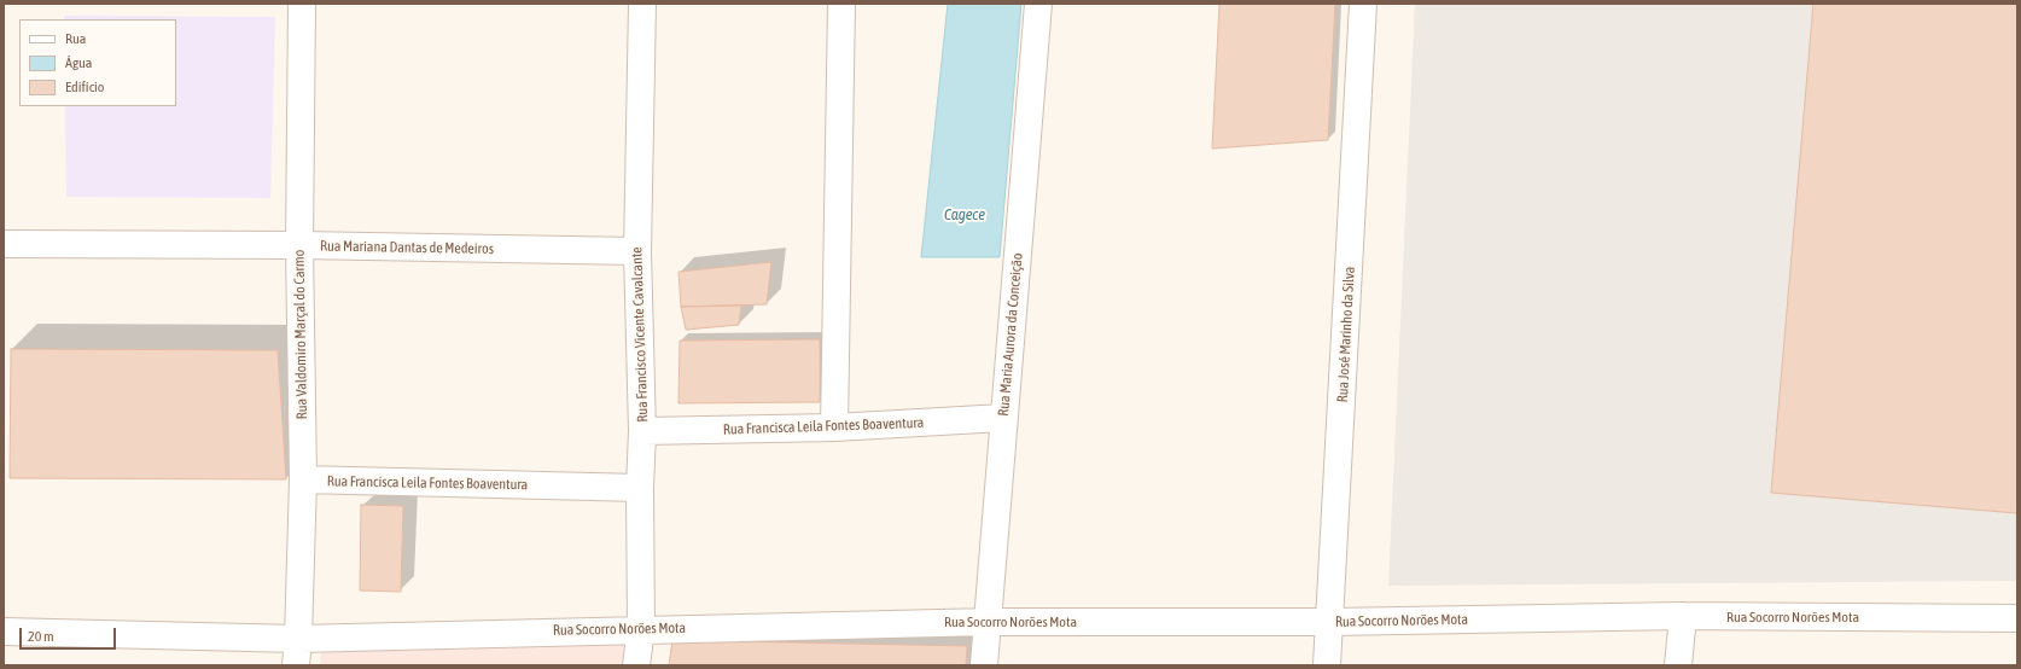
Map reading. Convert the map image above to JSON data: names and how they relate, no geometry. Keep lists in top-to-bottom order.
{
  "streets": {
    "street": [
      "Rua Mariana Dantas de Medeiros",
      "Rua Valdomiro Marçal do Carmo",
      "Rua Francisco Vicente Cavalcante",
      "Rua Maria Aurora da Conceição",
      "Rua José Marinho da Silva",
      "Rua Francisca Leila Fontes Boaventura",
      "Rua Socorro Norões Mota"
    ]
  },
  "crossings": [
    ["Rua Mariana Dantas de Medeiros", "Rua Valdomiro Marçal do Carmo"],
    ["Rua Mariana Dantas de Medeiros", "Rua Francisco Vicente Cavalcante"],
    ["Rua Valdomiro Marçal do Carmo", "Rua Francisca Leila Fontes Boaventura"],
    ["Rua Valdomiro Marçal do Carmo", "Rua Socorro Norões Mota"],
    ["Rua Francisco Vicente Cavalcante", "Rua Francisca Leila Fontes Boaventura"],
    ["Rua Francisco Vicente Cavalcante", "Rua Socorro Norões Mota"],
    ["Rua Maria Aurora da Conceição", "Rua Francisca Leila Fontes Boaventura"],
    ["Rua Maria Aurora da Conceição", "Rua Socorro Norões Mota"],
    ["Rua José Marinho da Silva", "Rua Socorro Norões Mota"]
  ],
  "water": ["Cagece"],
  "legend": ["Rua", "Água", "Edifício"],
  "scale_bar": "20 m"
}
